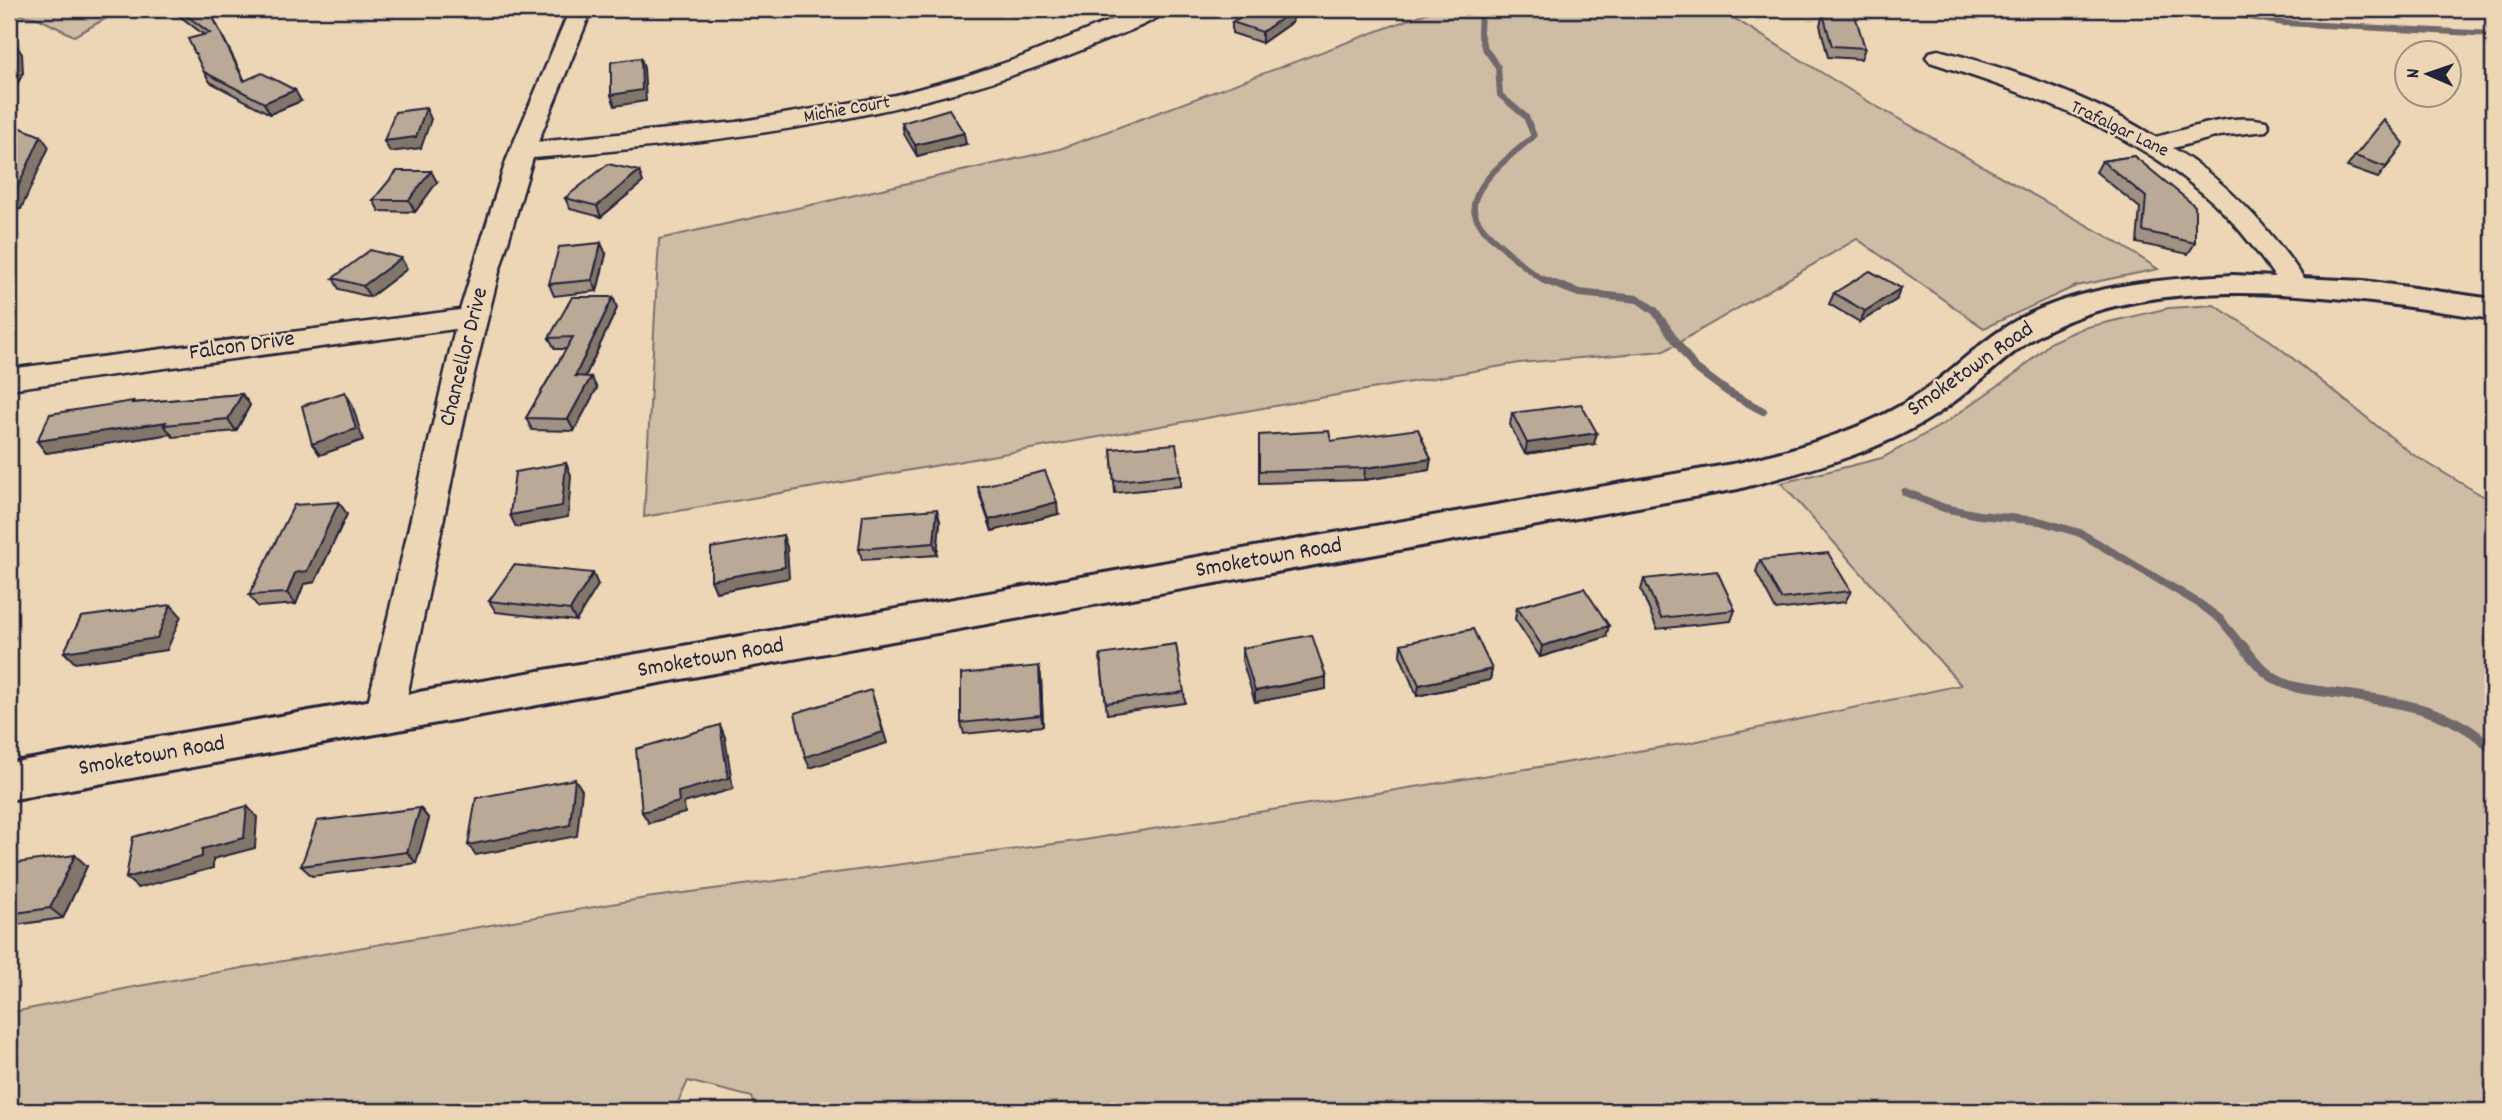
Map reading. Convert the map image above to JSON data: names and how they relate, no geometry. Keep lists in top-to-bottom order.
{
  "streets": {
    "main road": ["Smoketown Road"],
    "street": [
      "Michie Court",
      "Trafalgar Lane",
      "Falcon Drive",
      "Chancellor Drive"
    ]
  },
  "crossings": [
    ["Michie Court", "Chancellor Drive"],
    ["Trafalgar Lane", "Smoketown Road"],
    ["Falcon Drive", "Chancellor Drive"],
    ["Chancellor Drive", "Smoketown Road"]
  ],
  "north": "left"
}
